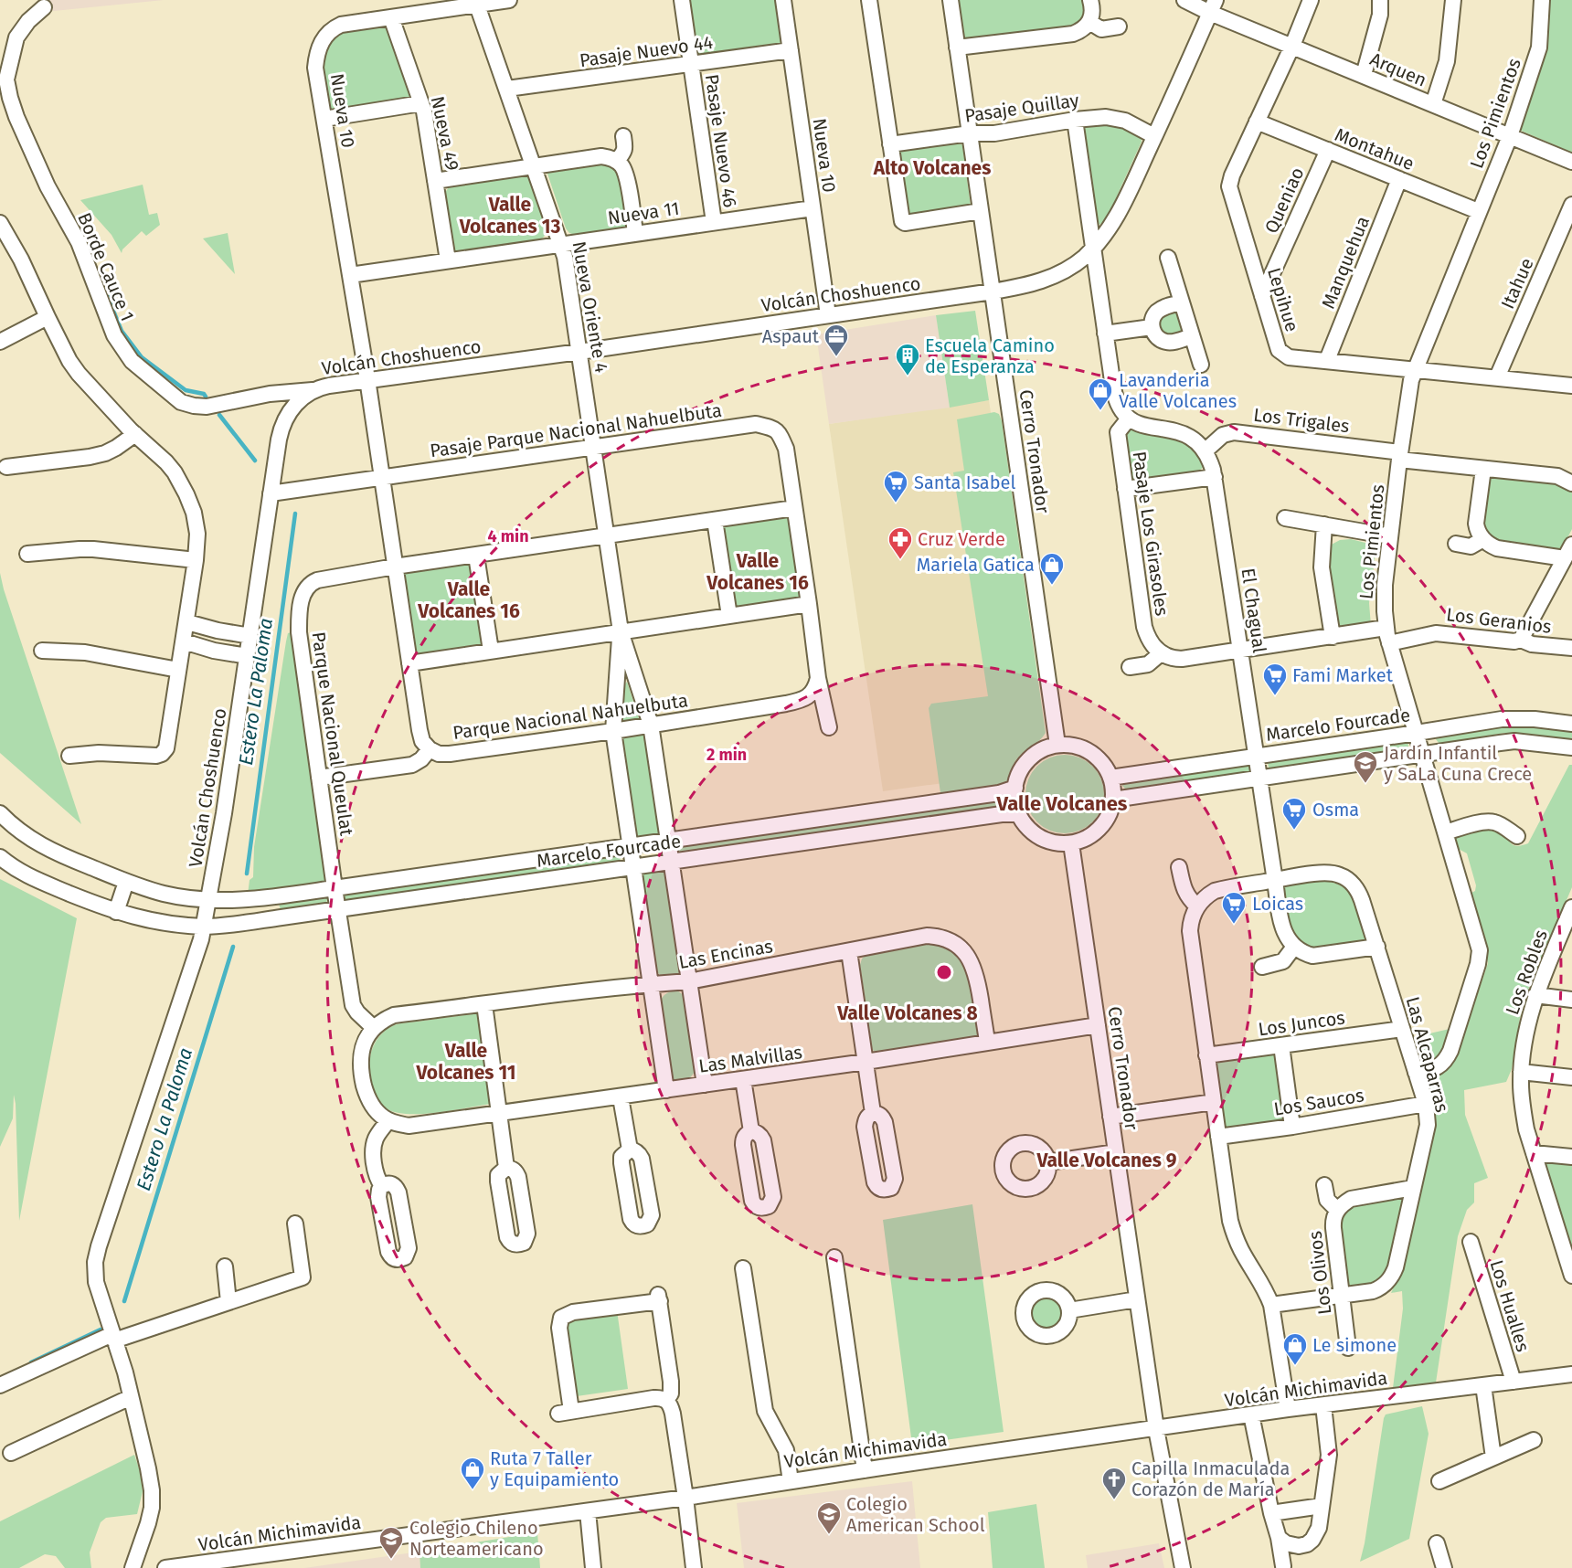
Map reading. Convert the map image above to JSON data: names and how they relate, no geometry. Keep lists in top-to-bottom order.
{
  "streets": {
    "street": [
      "Pasaje Nuevo 44",
      "Arquen",
      "Pasaje Quillay",
      "Nueva 10",
      "Los Pimientos",
      "Nueva 49",
      "Pasaje Nuevo 46",
      "Montahue",
      "Queniao",
      "Nueva 11",
      "Manquehua",
      "Borde Cauce 1",
      "Itahue",
      "Volcán Choshuenco",
      "Lepihue",
      "Nueva Oriente 4",
      "Los Trigales",
      "Pasaje Parque Nacional Nahuelbuta",
      "Cerro Tronador",
      "Pasaje Los Girasoles",
      "El Chagual",
      "Los Geranios",
      "Parque Nacional Nahuelbuta",
      "Marcelo Fourcade",
      "Parque Nacional Queulat",
      "Las Encinas",
      "Los Robles",
      "Los Juncos",
      "Las Alcaparras",
      "Las Malvillas",
      "Los Saucos",
      "Los Olivos",
      "Los Hualles",
      "Volcán Michimavida"
    ]
  },
  "crossings": [
    ["Pasaje Nuevo 44", "Nueva 10"],
    ["Pasaje Nuevo 44", "Pasaje Nuevo 46"],
    ["Pasaje Nuevo 44", "Nueva Oriente 4"],
    ["Arquen", "Los Pimientos"],
    ["Arquen", "Volcán Choshuenco"],
    ["Arquen", "Lepihue"],
    ["Pasaje Quillay", "Volcán Choshuenco"],
    ["Pasaje Quillay", "Cerro Tronador"],
    ["Nueva 10", "Nueva 49"],
    ["Nueva 10", "Nueva 11"],
    ["Nueva 10", "Volcán Choshuenco"],
    ["Nueva 10", "Nueva Oriente 4"],
    ["Nueva 10", "Parque Nacional Nahuelbuta"],
    ["Los Pimientos", "Montahue"],
    ["Los Pimientos", "Lepihue"],
    ["Los Pimientos", "Los Trigales"],
    ["Los Pimientos", "Los Geranios"],
    ["Los Pimientos", "Marcelo Fourcade"],
    ["Los Pimientos", "Las Alcaparras"],
    ["Nueva 49", "Nueva 11"],
    ["Pasaje Nuevo 46", "Nueva 11"],
    ["Montahue", "Queniao"],
    ["Montahue", "Manquehua"],
    ["Montahue", "Lepihue"],
    ["Queniao", "Lepihue"],
    ["Nueva 11", "Nueva Oriente 4"],
    ["Manquehua", "Lepihue"],
    ["Borde Cauce 1", "Volcán Choshuenco"],
    ["Itahue", "Lepihue"],
    ["Volcán Choshuenco", "Nueva Oriente 4"],
    ["Volcán Choshuenco", "Pasaje Parque Nacional Nahuelbuta"],
    ["Volcán Choshuenco", "Cerro Tronador"],
    ["Volcán Choshuenco", "Parque Nacional Nahuelbuta"],
    ["Volcán Choshuenco", "Marcelo Fourcade"],
    ["Nueva Oriente 4", "Pasaje Parque Nacional Nahuelbuta"],
    ["Nueva Oriente 4", "Parque Nacional Queulat"],
    ["Los Trigales", "El Chagual"],
    ["Pasaje Parque Nacional Nahuelbuta", "Parque Nacional Nahuelbuta"],
    ["Pasaje Parque Nacional Nahuelbuta", "Parque Nacional Queulat"],
    ["Cerro Tronador", "Marcelo Fourcade"],
    ["Cerro Tronador", "Las Malvillas"],
    ["Cerro Tronador", "Volcán Michimavida"],
    ["Pasaje Los Girasoles", "El Chagual"],
    ["El Chagual", "Marcelo Fourcade"],
    ["El Chagual", "Las Alcaparras"],
    ["Parque Nacional Nahuelbuta", "Parque Nacional Queulat"],
    ["Marcelo Fourcade", "Parque Nacional Queulat"],
    ["Parque Nacional Queulat", "Las Encinas"],
    ["Parque Nacional Queulat", "Las Malvillas"],
    ["Las Encinas", "Las Malvillas"],
    ["Los Juncos", "Las Alcaparras"],
    ["Las Alcaparras", "Los Saucos"],
    ["Las Alcaparras", "Los Olivos"],
    ["Los Hualles", "Volcán Michimavida"]
  ],
  "districts": [
    "Alto Volcanes",
    "Valle Volcanes 13",
    "Valle Volcanes 16",
    "Valle Volcanes 16",
    "Valle Volcanes",
    "Valle Volcanes 8",
    "Valle Volcanes 11",
    "Valle Volcanes 9"
  ],
  "water": ["Estero La Paloma"],
  "places": {
    "office": ["Aspaut"],
    "building": ["Escuela Camino de Esperanza"],
    "shop": [
      "Lavanderia Valle Volcanes",
      "Mariela Gatica",
      "Le simone",
      "Ruta 7 Taller y Equipamiento"
    ],
    "supermarket": [
      "Santa Isabel",
      "Fami Market",
      "Osma",
      "Loicas"
    ],
    "pharmacy": ["Cruz Verde"],
    "school or university": ["Jardín Infantil y SaLa Cuna Crece", "Colegio American School", "Colegio Chileno Norteamericano"],
    "church": ["Capilla Inmaculada Corazón de María"]
  },
  "rings": ["4 min", "2 min"]
}
